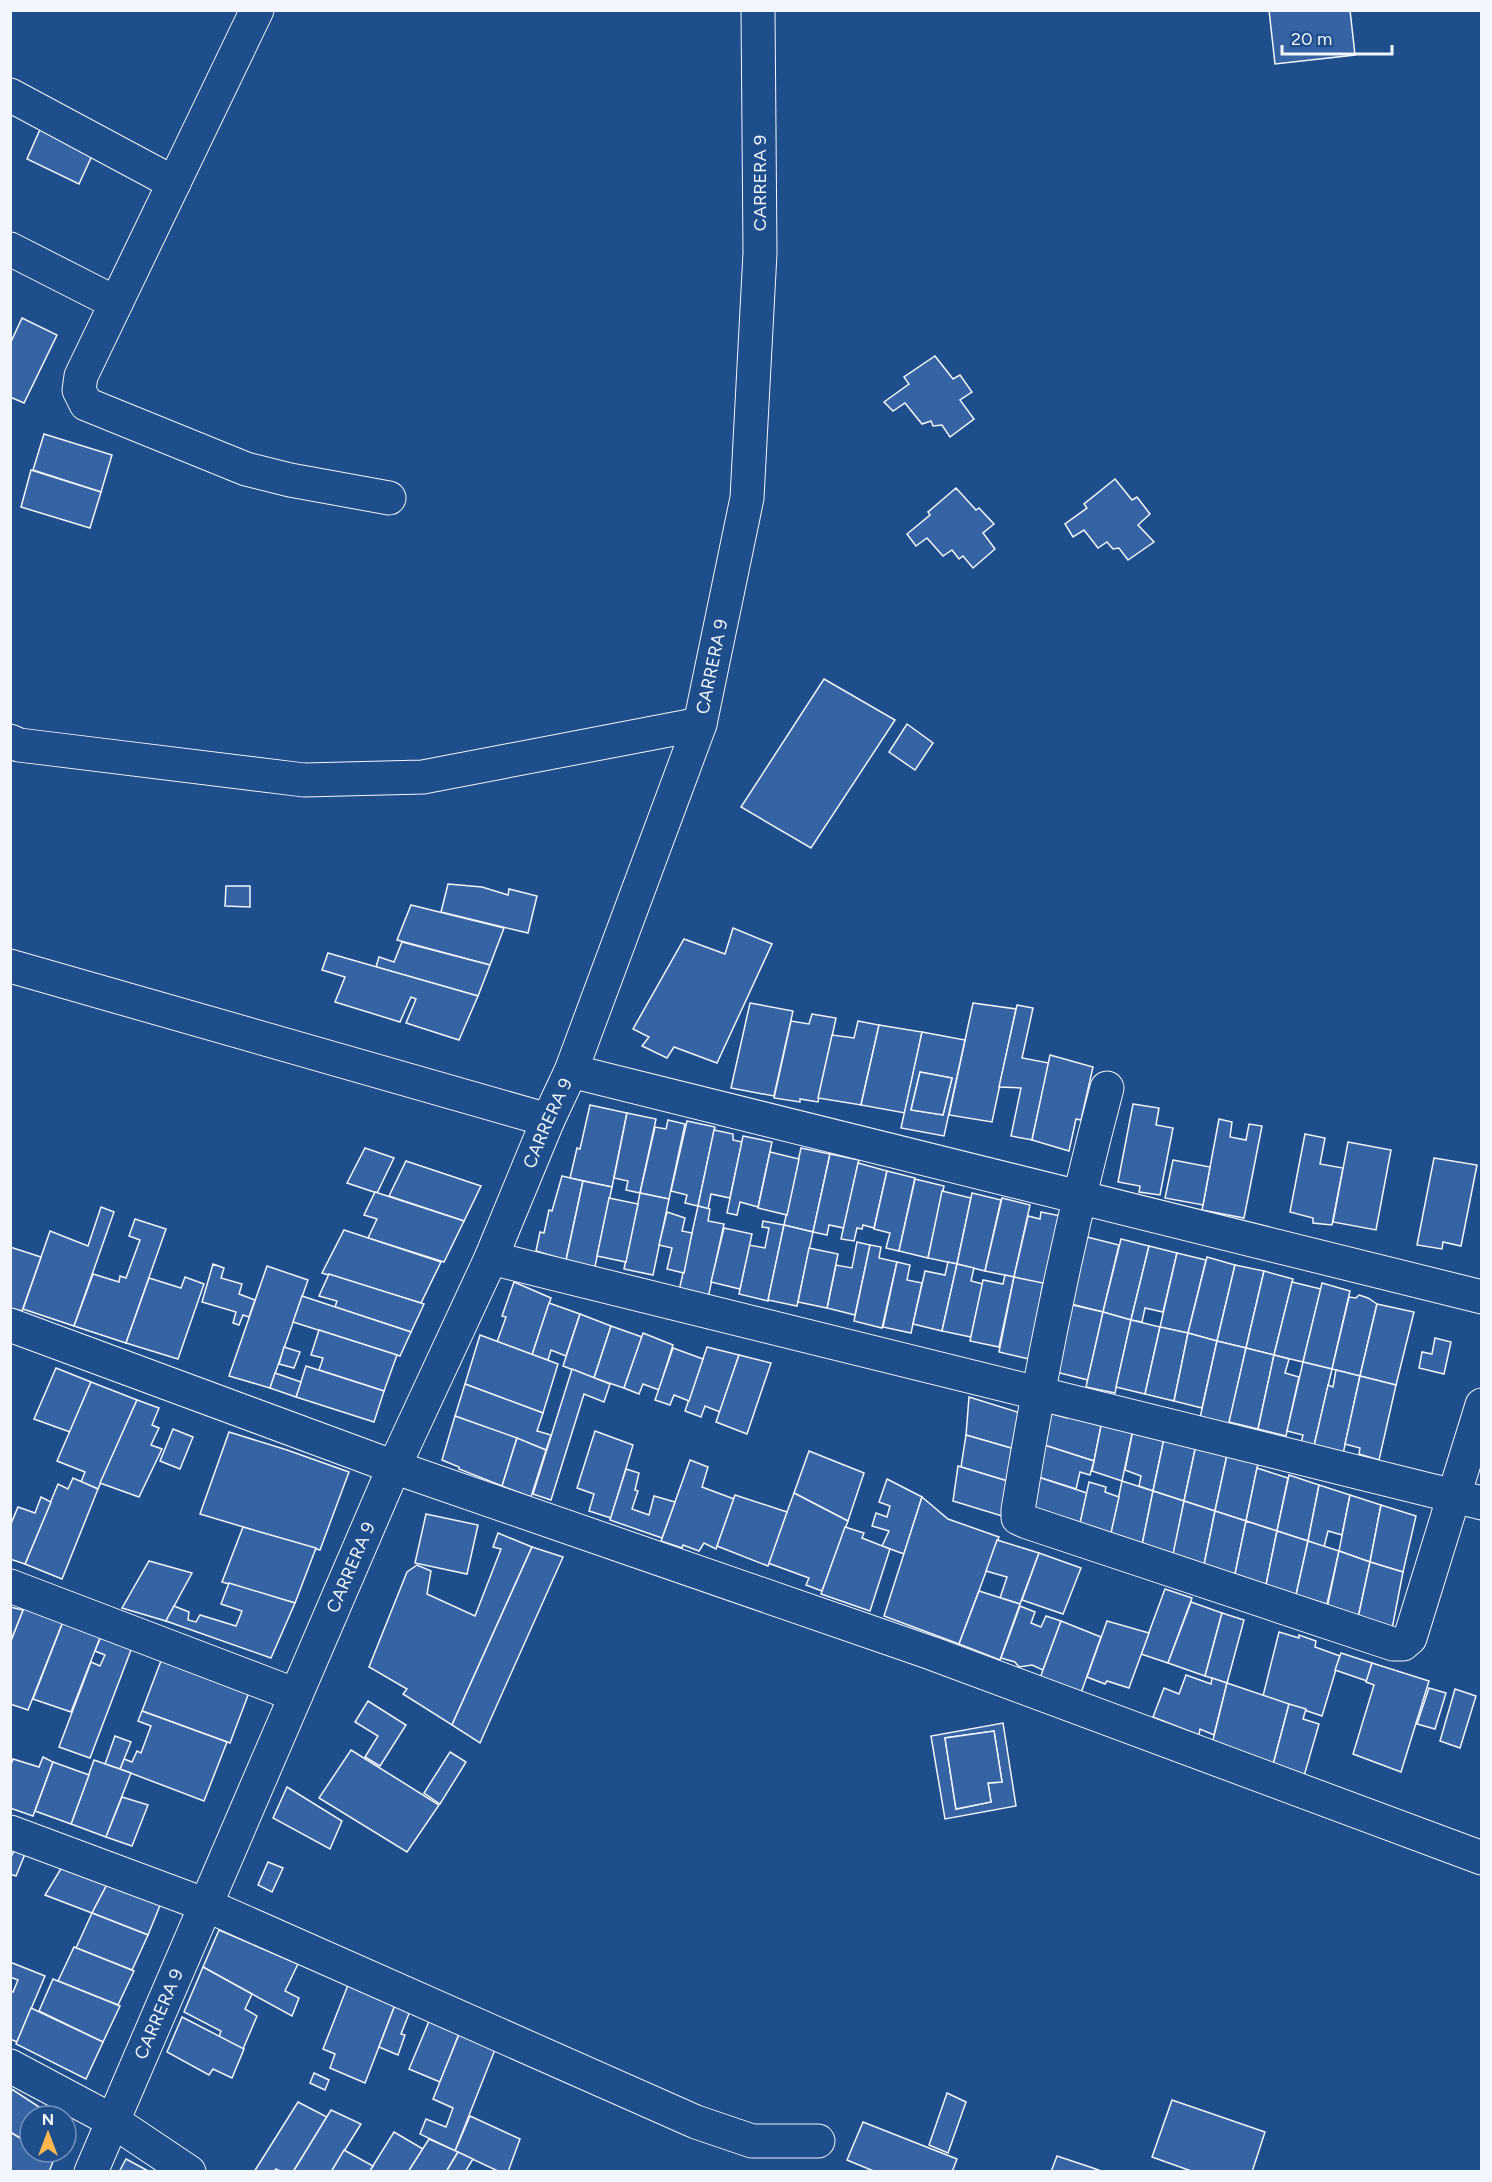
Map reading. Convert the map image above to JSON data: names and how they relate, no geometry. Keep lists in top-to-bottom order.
{
  "streets": {
    "street": ["CARRERA 9"]
  },
  "scale_bar": "20 m",
  "north": "top"
}
